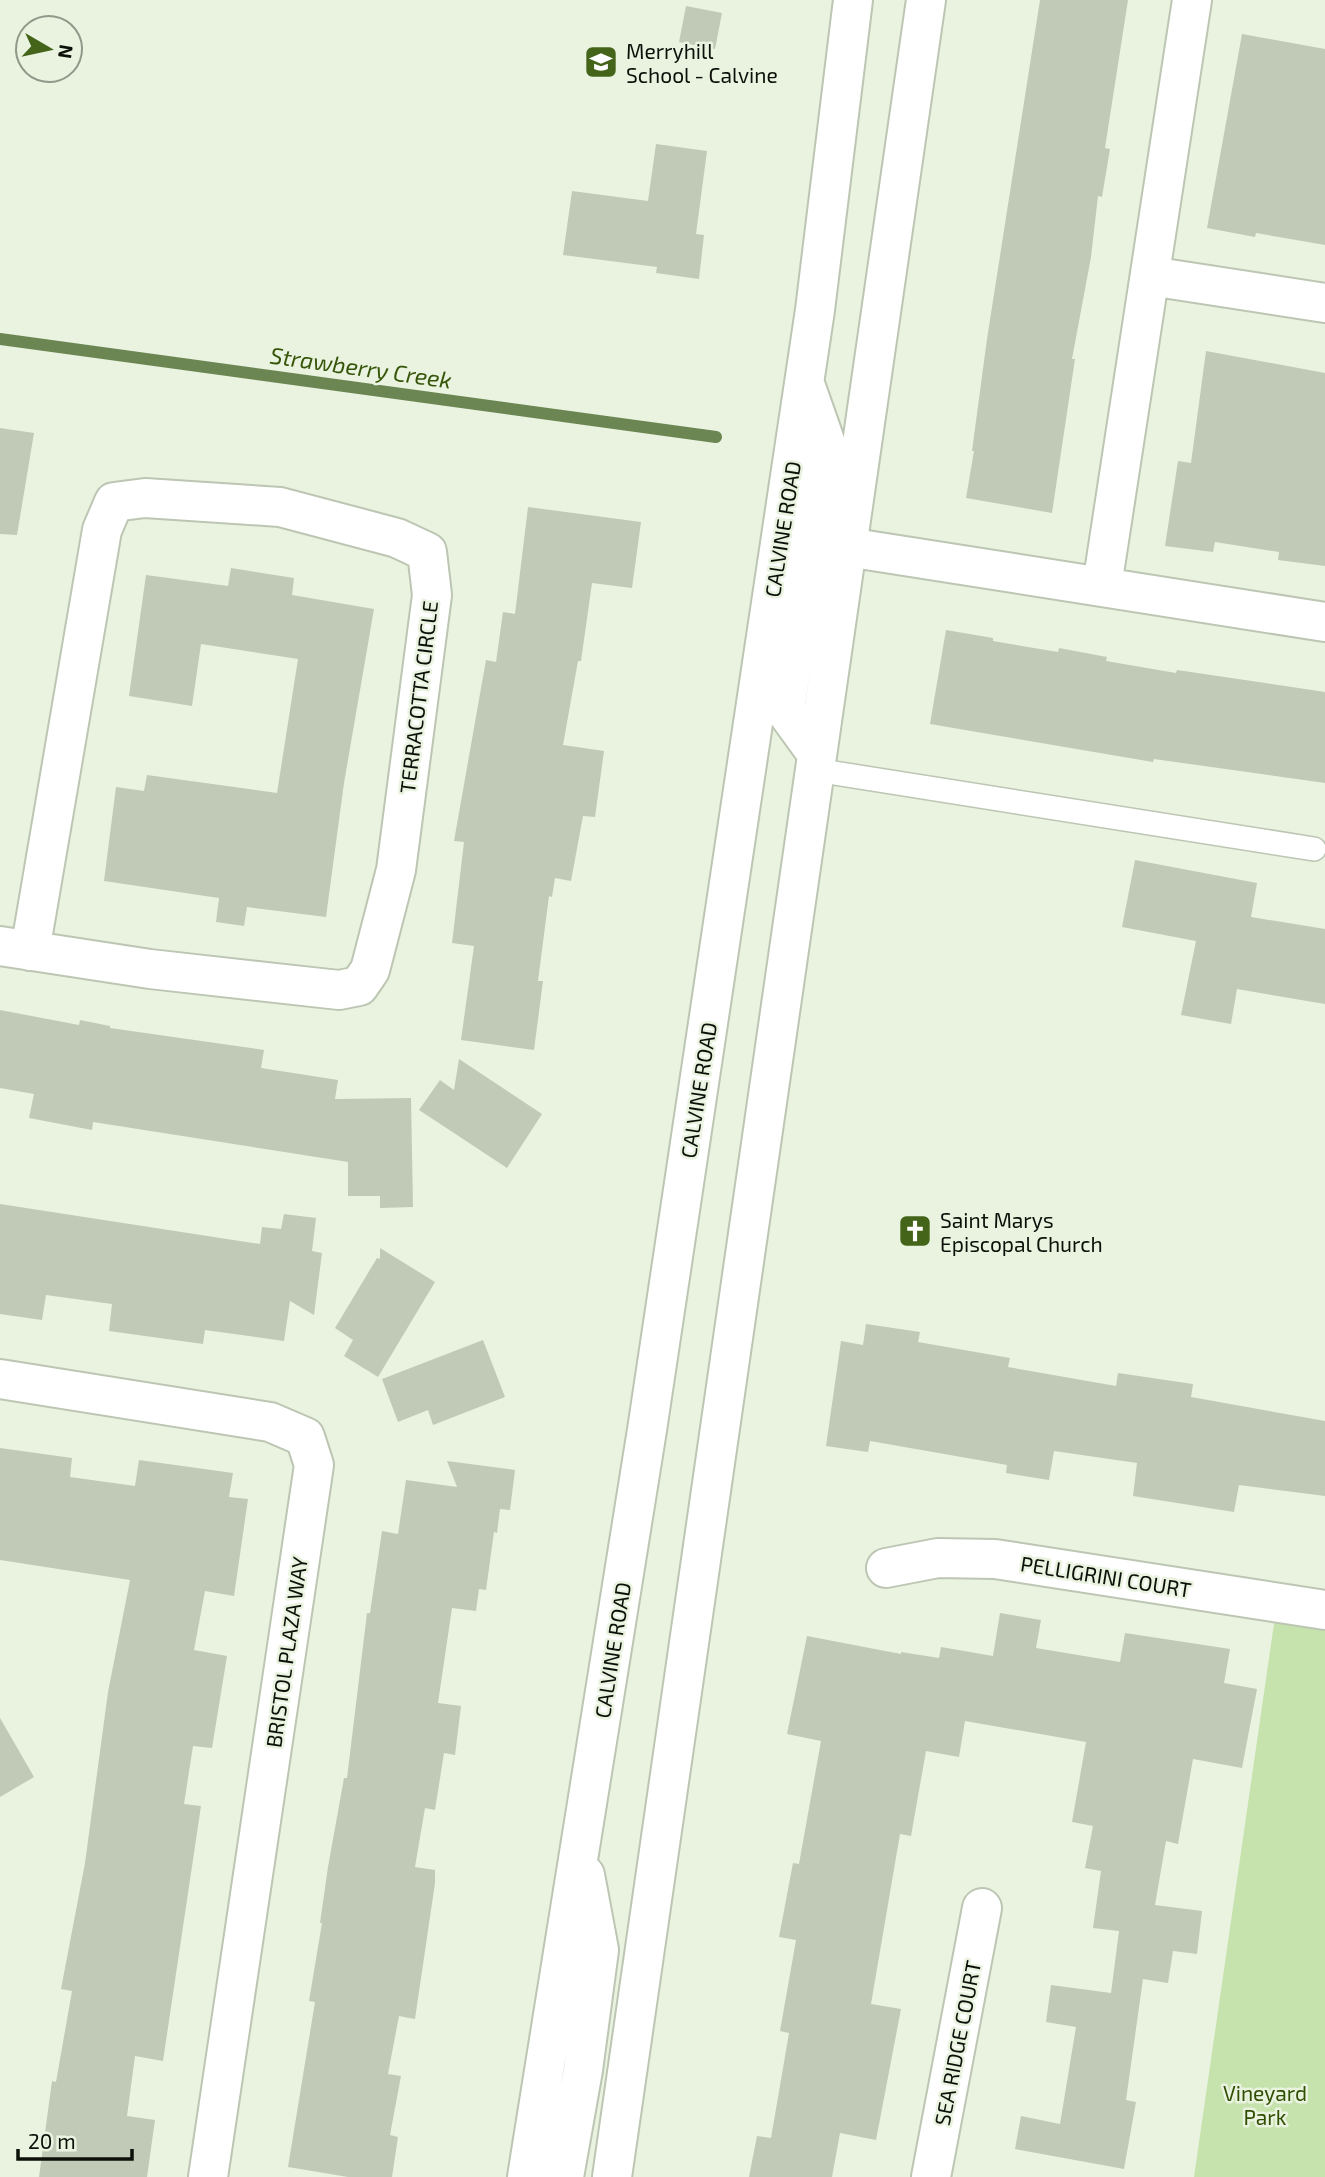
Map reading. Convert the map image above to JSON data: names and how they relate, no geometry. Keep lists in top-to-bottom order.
{
  "streets": {
    "main road": [
      "CALVINE ROAD",
      "TERRACOTTA CIRCLE",
      "PELLIGRINI COURT",
      "BRISTOL PLAZA WAY",
      "SEA RIDGE COURT"
    ]
  },
  "water": ["Strawberry Creek"],
  "parks": ["Vineyard Park"],
  "places": {
    "school or university": ["Merryhill School - Calvine"],
    "church": ["Saint Marys Episcopal Church"]
  },
  "scale_bar": "20 m",
  "north": "right"
}
